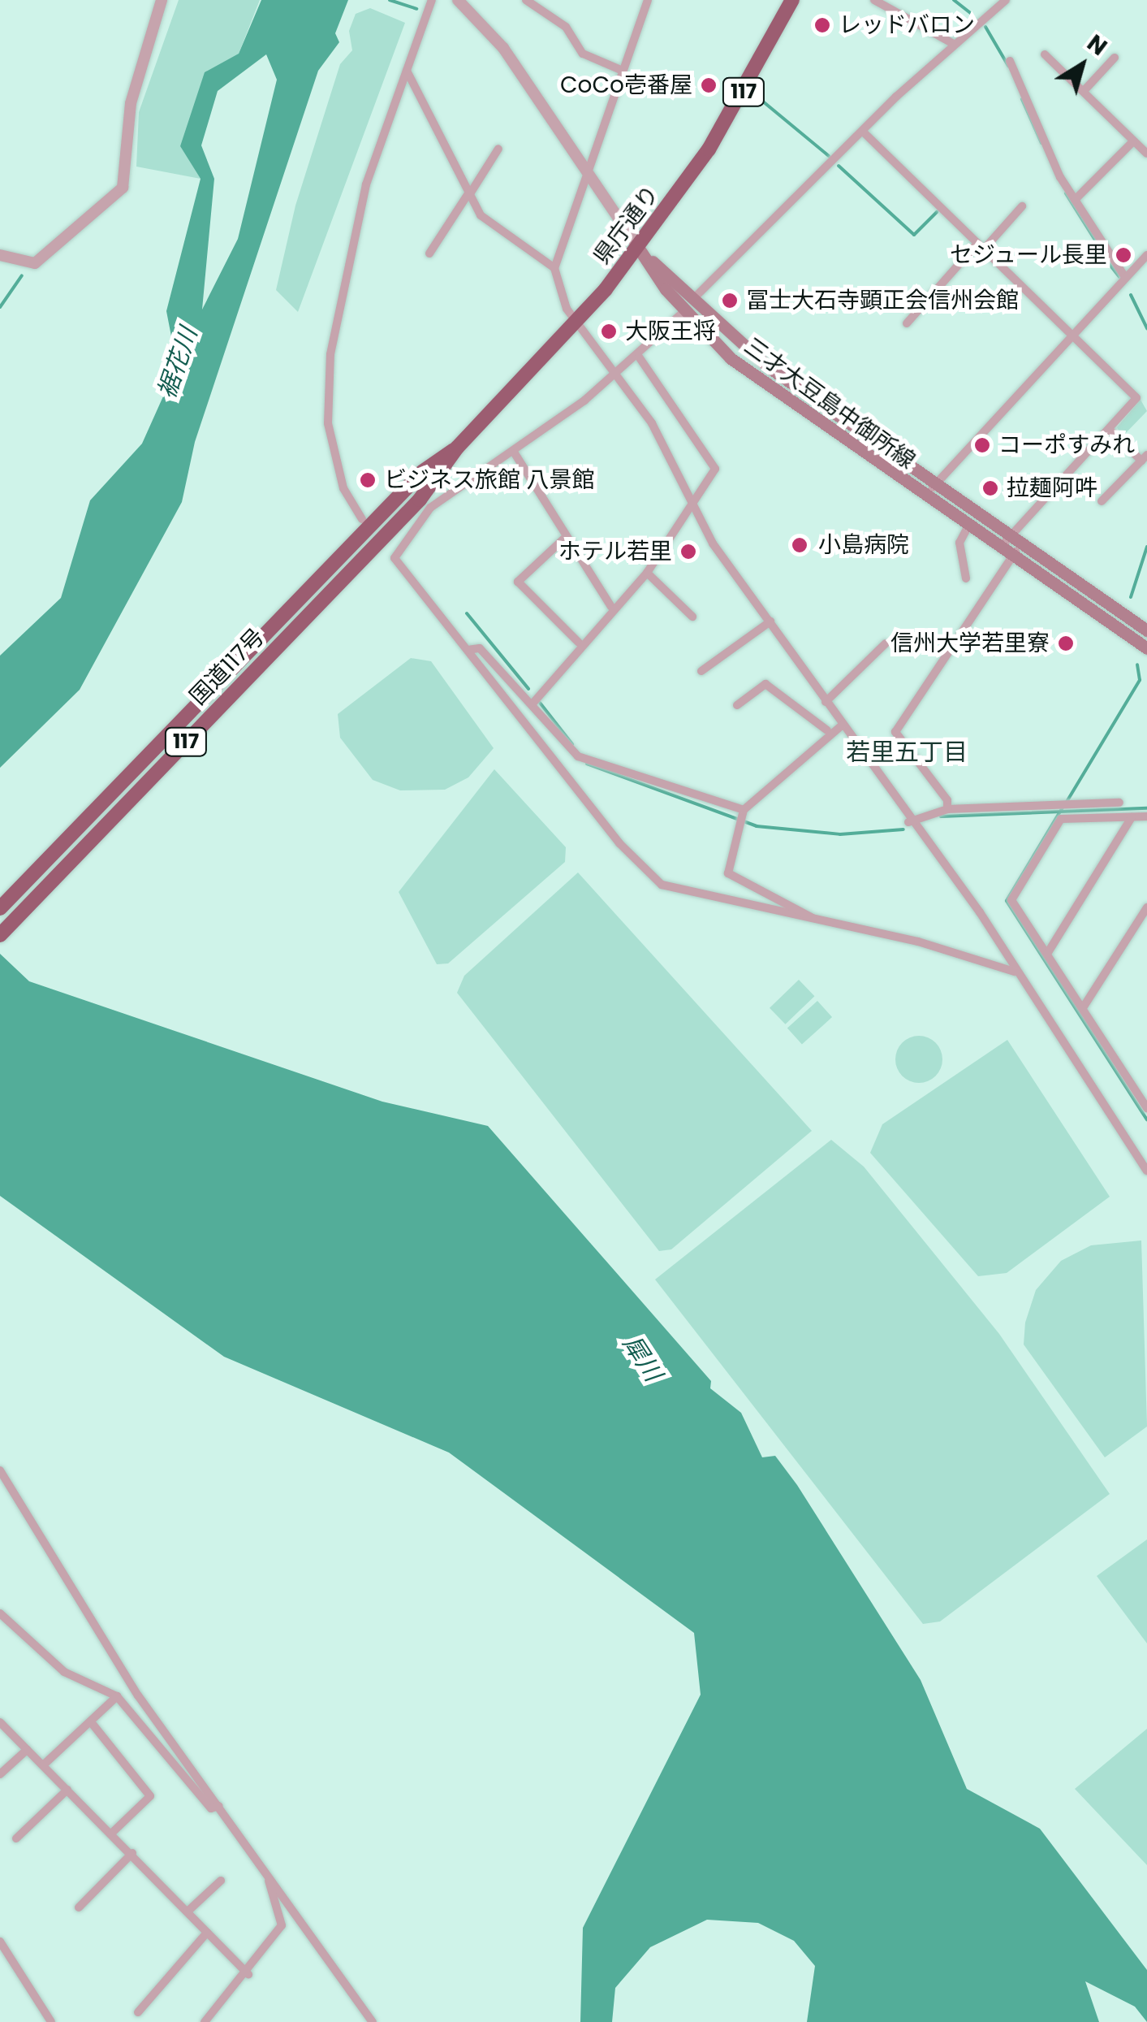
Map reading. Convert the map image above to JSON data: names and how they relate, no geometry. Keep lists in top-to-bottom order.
{
  "streets": {
    "highway": ["117", "県庁通り", "国道117号"],
    "main road": ["三才大豆島中御所線"]
  },
  "crossings": [
    ["県庁通り", "三才大豆島中御所線"],
    ["県庁通り", "国道117号"]
  ],
  "districts": ["若里五丁目"],
  "water": ["裾花川", "犀川"],
  "places": [
    "レッドバロン",
    "CoCo壱番屋",
    "セジュール長里",
    "冨士大石寺顕正会信州会館",
    "大阪王将",
    "コーポすみれ",
    "ビジネス旅館 八景館",
    "拉麺阿吽",
    "小島病院",
    "ホテル若里",
    "信州大学若里寮"
  ],
  "north": "top right"
}
